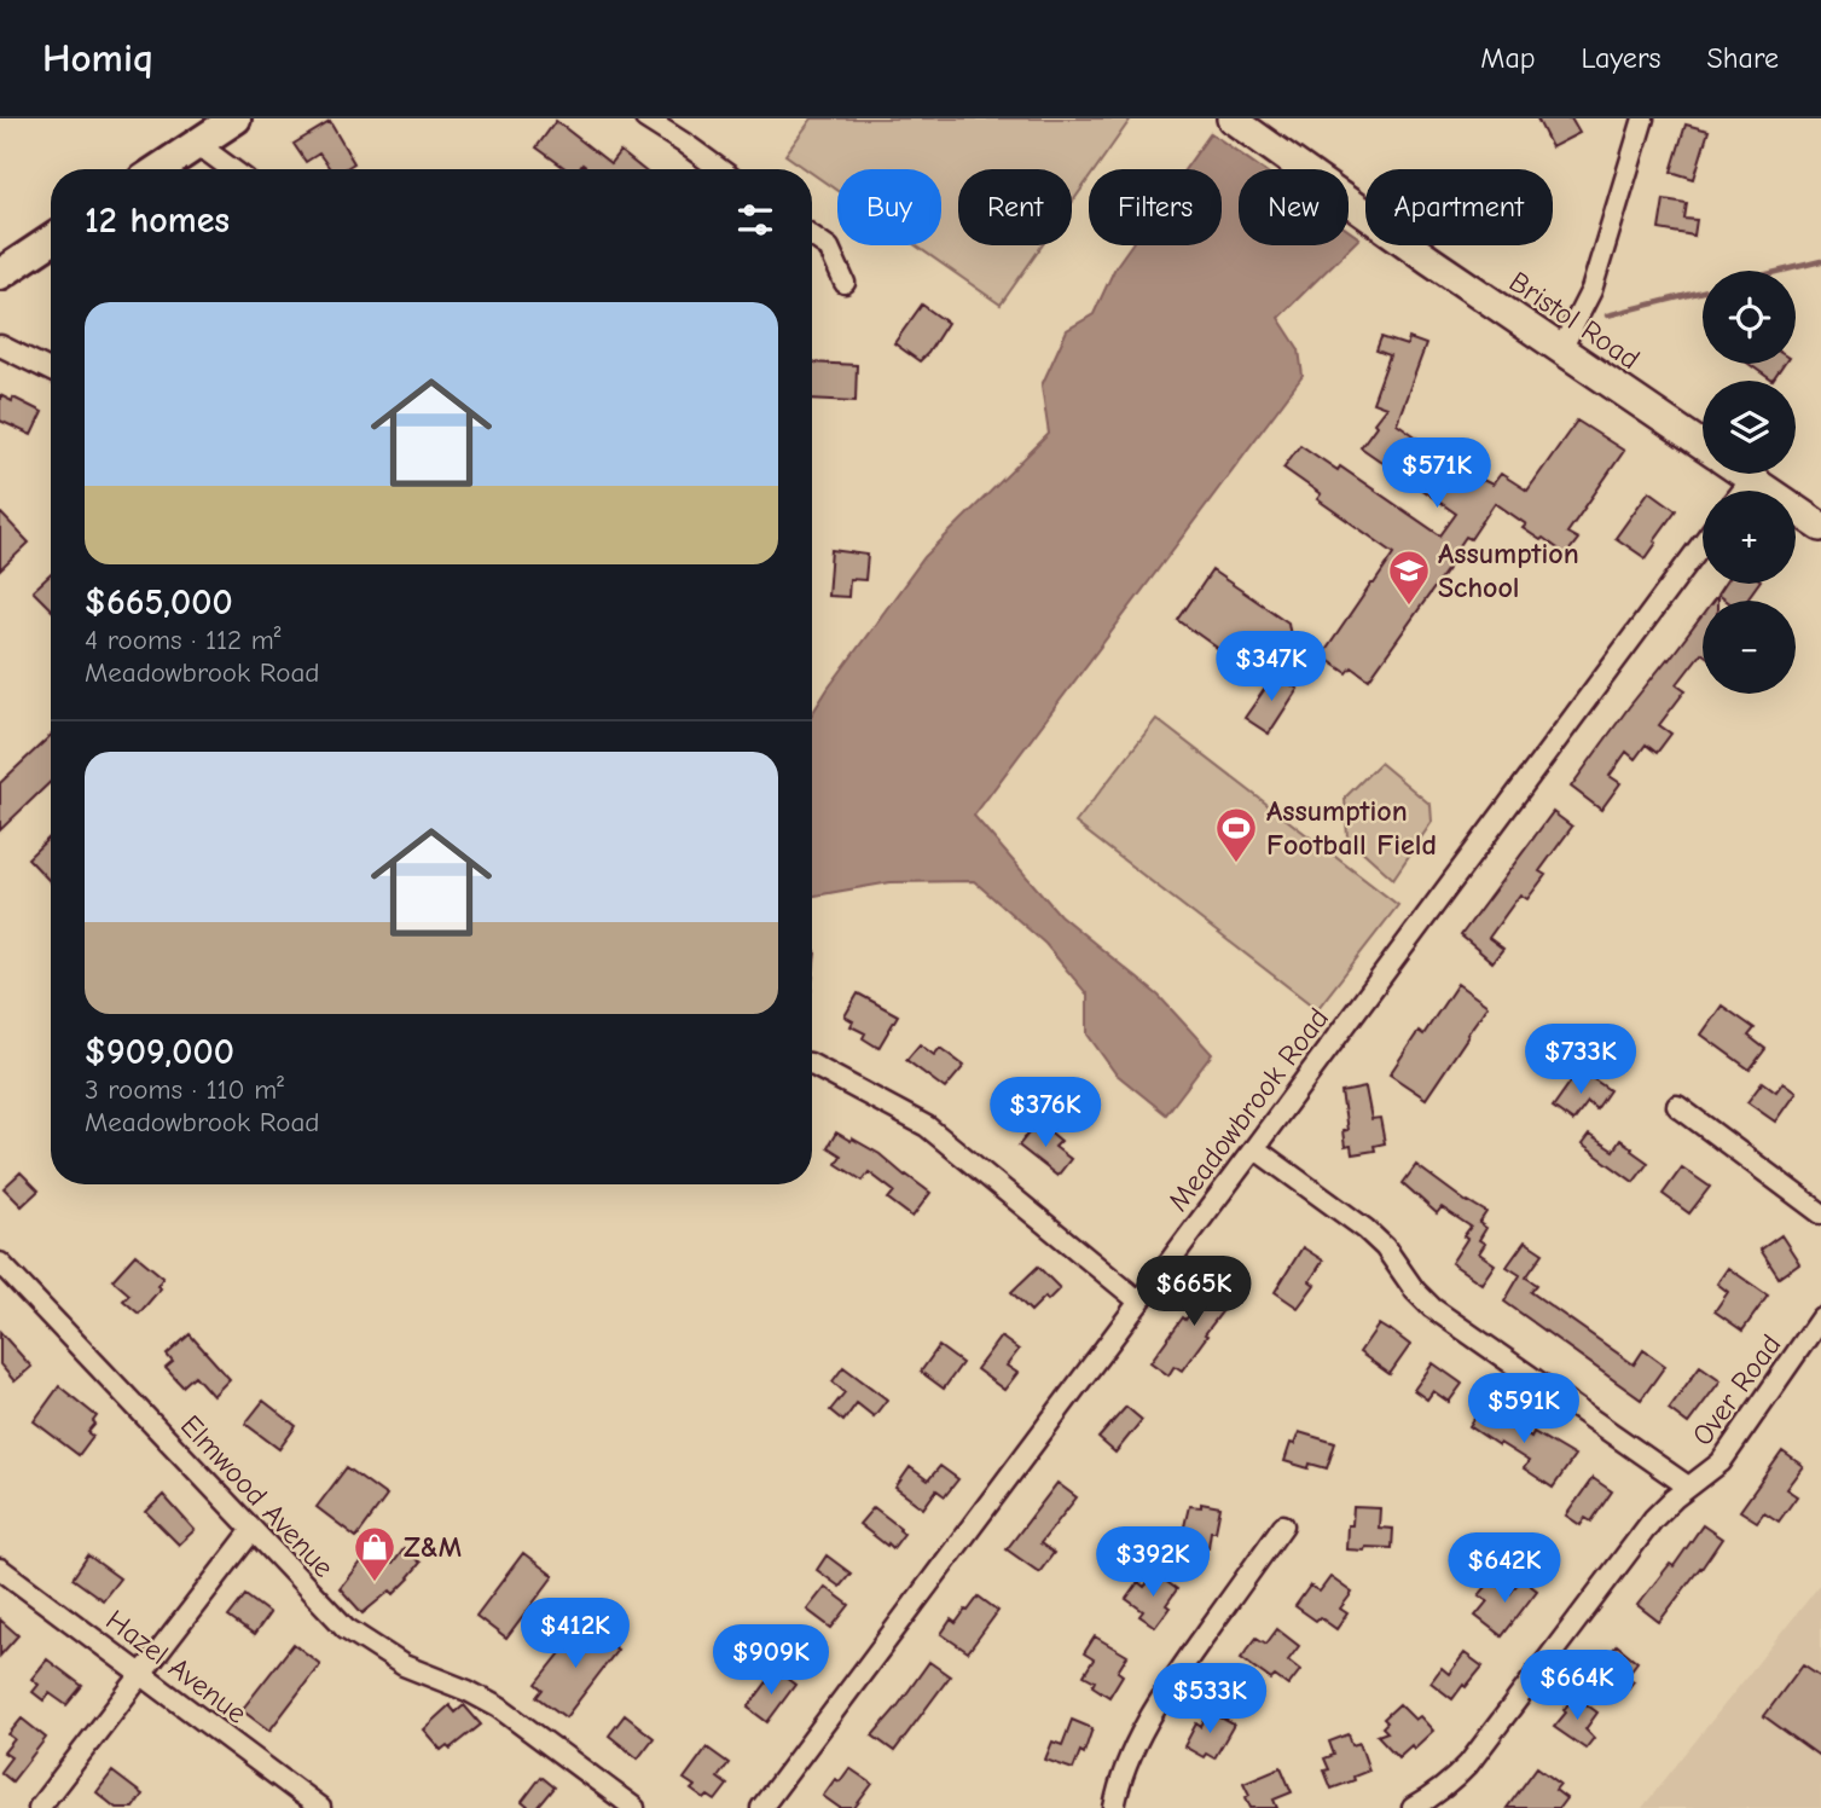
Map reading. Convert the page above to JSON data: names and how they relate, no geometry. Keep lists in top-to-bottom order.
{
  "streets": {
    "main road": ["Bristol Road"],
    "street": [
      "Meadowbrook Road",
      "Over Road",
      "Elmwood Avenue",
      "Hazel Avenue"
    ]
  },
  "places": {
    "school or university": ["Assumption School"],
    "sports": ["Assumption Football Field"],
    "shop": ["Z&M"]
  },
  "page": {
    "header": "Homiq",
    "nav": ["Map", "Layers", "Share"],
    "chip": [
      "Buy",
      "Rent",
      "Filters",
      "New",
      "Apartment"
    ],
    "heading": "12 homes",
    "map_buttons": ["+", "−"],
    "list": [
      {
        "name": "$665,000",
        "note": "4 rooms · 112 m² · Meadowbrook Road"
      },
      {
        "name": "$909,000",
        "note": "3 rooms · 110 m² · Meadowbrook Road"
      }
    ],
    "price": [
      "$571K",
      "$347K",
      "$733K",
      "$376K",
      "$665K",
      "$591K",
      "$392K",
      "$642K",
      "$412K",
      "$909K",
      "$664K",
      "$533K"
    ]
  }
}
